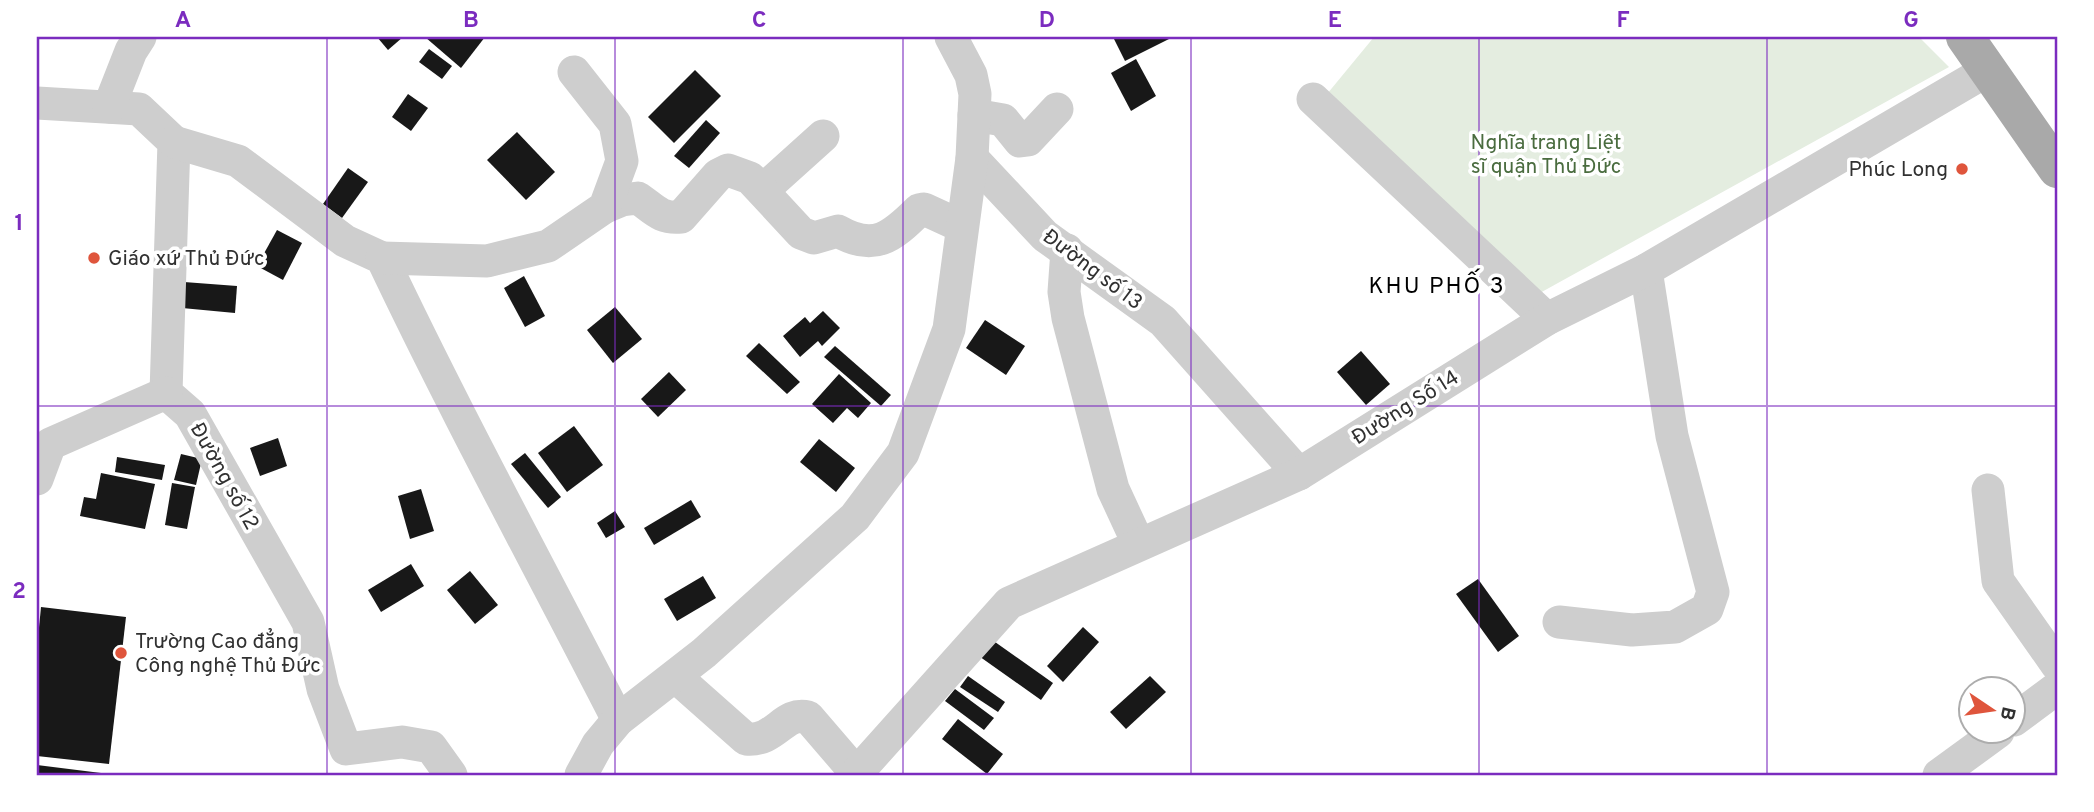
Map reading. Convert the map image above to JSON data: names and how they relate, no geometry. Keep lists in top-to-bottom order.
{
  "streets": {
    "street": ["Đường số 13", "Đường Số 14", "Đường số 12"]
  },
  "crossings": [
    ["Đường số 13", "Đường Số 14"]
  ],
  "districts": ["KHU PHỐ 3"],
  "parks": ["Nghĩa trang Liệt sĩ quận Thủ Đức"],
  "places": ["Phúc Long", "Giáo xứ Thủ Đức", "Trường Cao đẳng Công nghệ Thủ Đức"],
  "north": "right",
  "grid": {
    "columns": [
      "A",
      "B",
      "C",
      "D",
      "E",
      "F",
      "G"
    ],
    "rows": ["1", "2"]
  }
}
